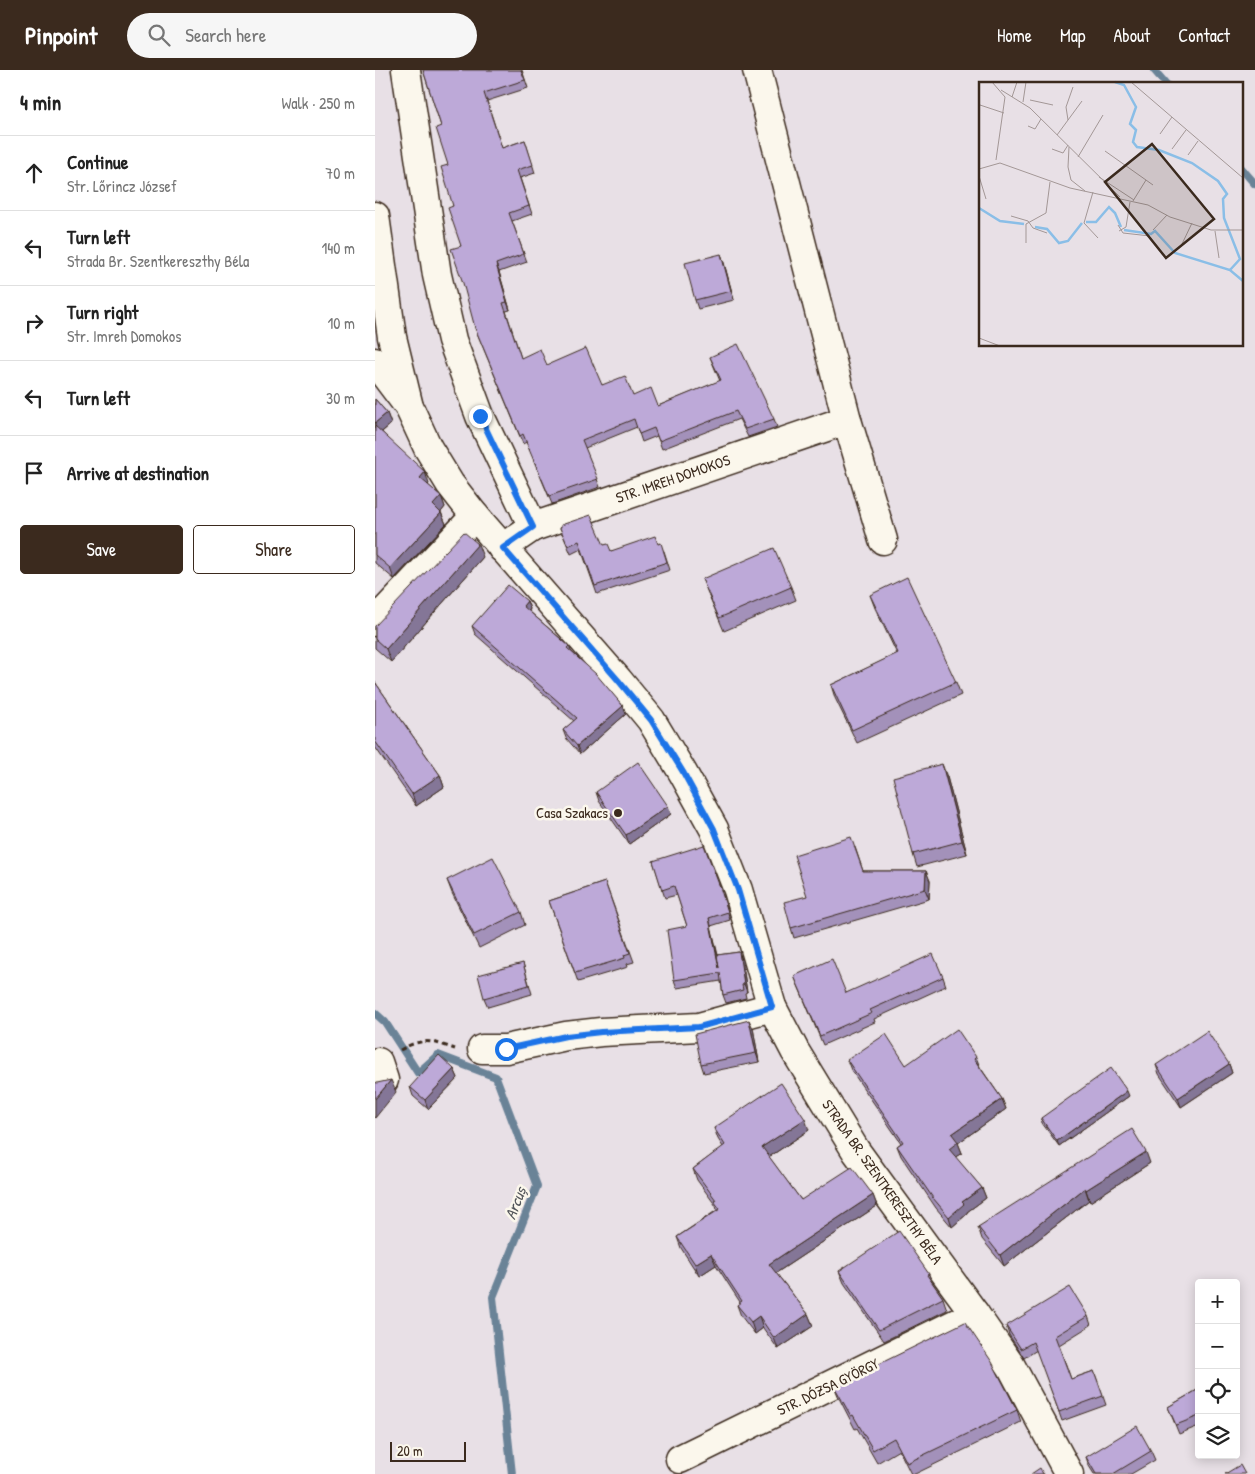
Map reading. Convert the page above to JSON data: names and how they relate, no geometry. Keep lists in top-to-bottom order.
{
  "streets": {
    "street": ["STR. IMREH DOMOKOS", "STRADA BR. SZENTKERESZTHY BÉLA", "STR. DÓZSA GYÖRGY"]
  },
  "crossings": [
    ["STR. IMREH DOMOKOS", "STRADA BR. SZENTKERESZTHY BÉLA"],
    ["STRADA BR. SZENTKERESZTHY BÉLA", "STR. DÓZSA GYÖRGY"]
  ],
  "water": ["Arcuș"],
  "places": ["Casa Szakacs"],
  "scale_bar": "20 m",
  "page": {
    "header": "Pinpoint",
    "search": "Search here",
    "nav": [
      "Home",
      "Map",
      "About",
      "Contact"
    ],
    "heading": ["4 min", "Walk · 250 m"],
    "list": [
      ["Continue", "Str. Lőrincz József", "70 m"],
      ["Turn left", "Strada Br. Szentkereszthy Béla", "140 m"],
      ["Turn right", "Str. Imreh Domokos", "10 m"],
      ["Turn left", "30 m"],
      "Arrive at destination"
    ],
    "buttons": ["Save", "Share"],
    "map_buttons": ["+", "−"],
    "scale": "20 m"
  }
}
